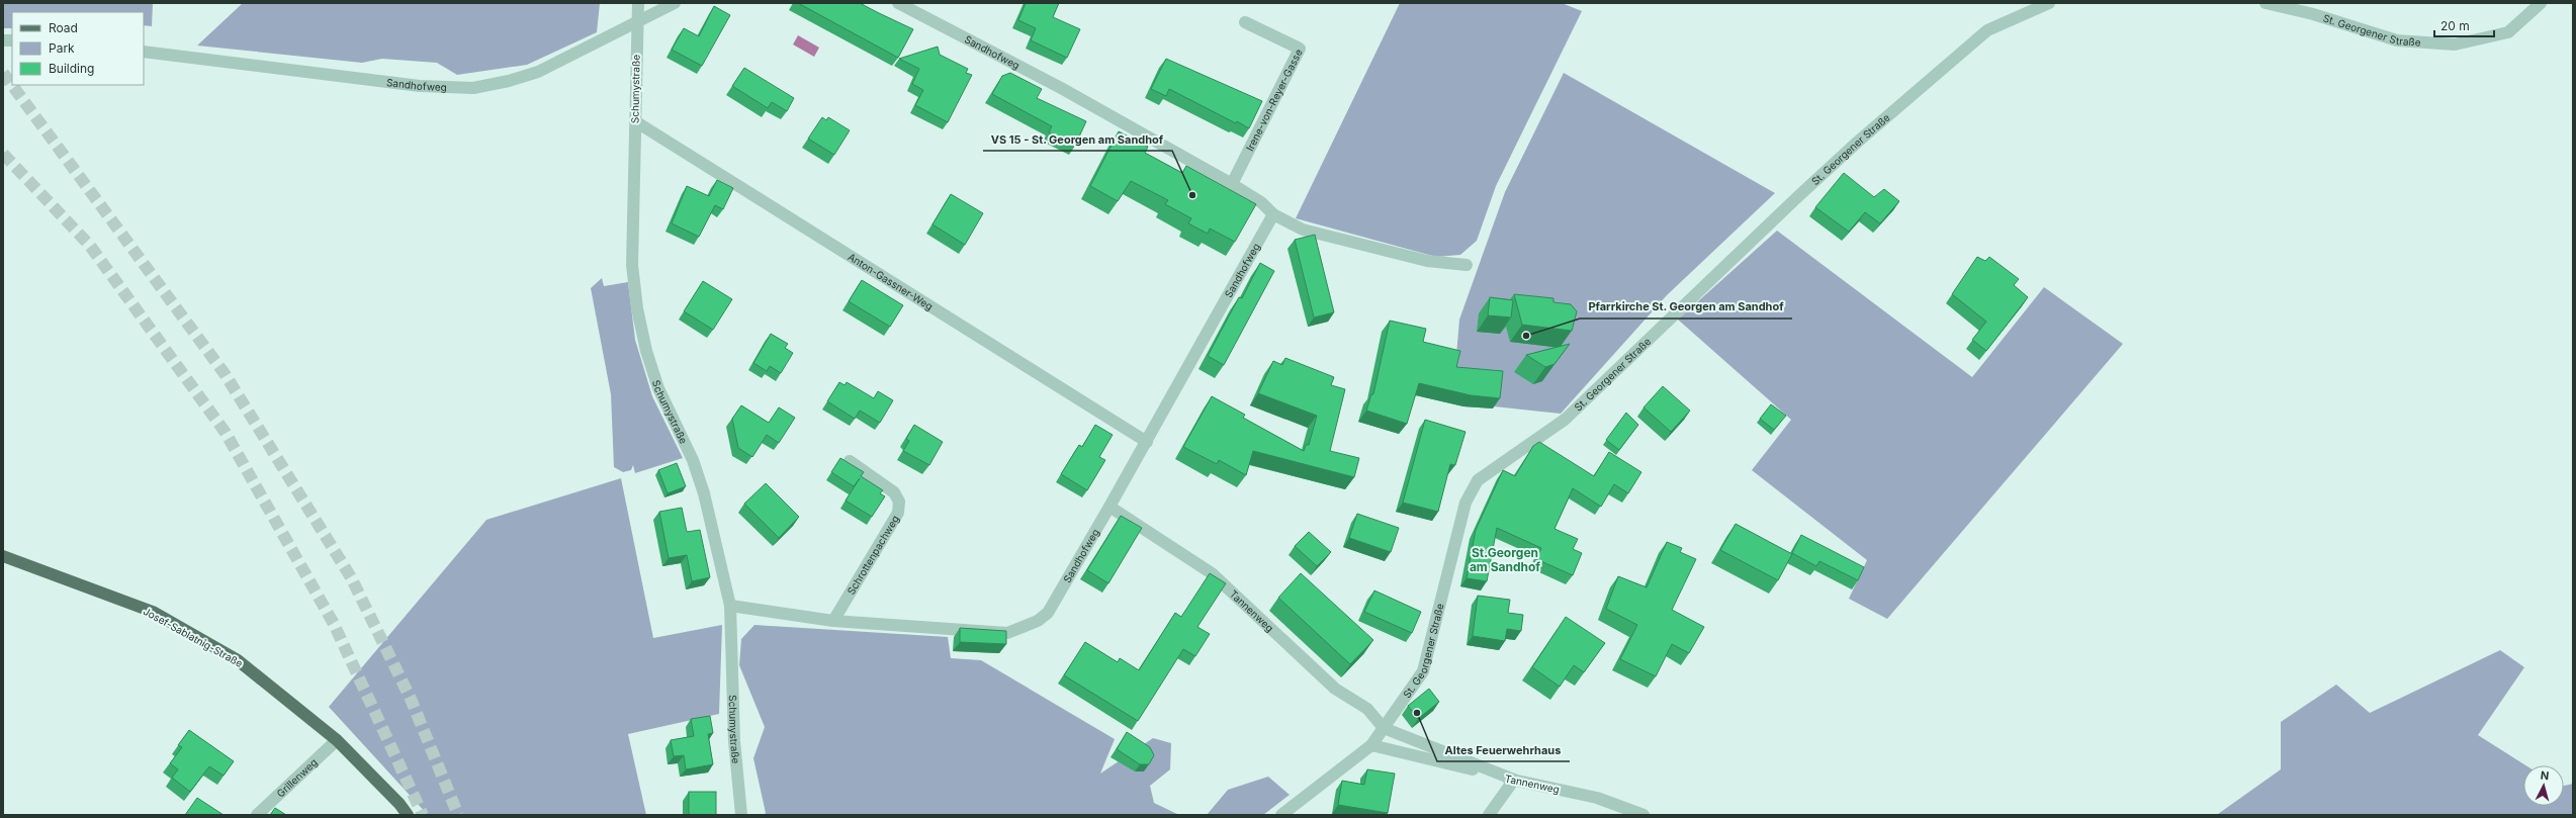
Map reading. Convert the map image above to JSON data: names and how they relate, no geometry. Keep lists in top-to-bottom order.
{
  "streets": {
    "main road": ["Josef-Sablatnig-Straße"],
    "street": [
      "St. Georgener Straße",
      "Sandhofweg",
      "Schumystraße",
      "Irene-von-Reyer-Gasse",
      "Anton-Gassner-Weg",
      "Schrottenpachweg",
      "Tannenweg",
      "Grillenweg"
    ]
  },
  "crossings": [
    ["St. Georgener Straße", "Tannenweg"],
    ["Sandhofweg", "Schumystraße"],
    ["Sandhofweg", "Irene-von-Reyer-Gasse"],
    ["Sandhofweg", "Anton-Gassner-Weg"],
    ["Sandhofweg", "Schrottenpachweg"],
    ["Sandhofweg", "Tannenweg"],
    ["Schumystraße", "Anton-Gassner-Weg"],
    ["Josef-Sablatnig-Straße", "Grillenweg"]
  ],
  "districts": ["St.Georgen am Sandhof"],
  "places": ["VS 15 - St. Georgen am Sandhof", "Pfarrkirche St. Georgen am Sandhof", "Altes Feuerwehrhaus"],
  "legend": ["Road", "Park", "Building"],
  "scale_bar": "20 m",
  "north": "top"
}
